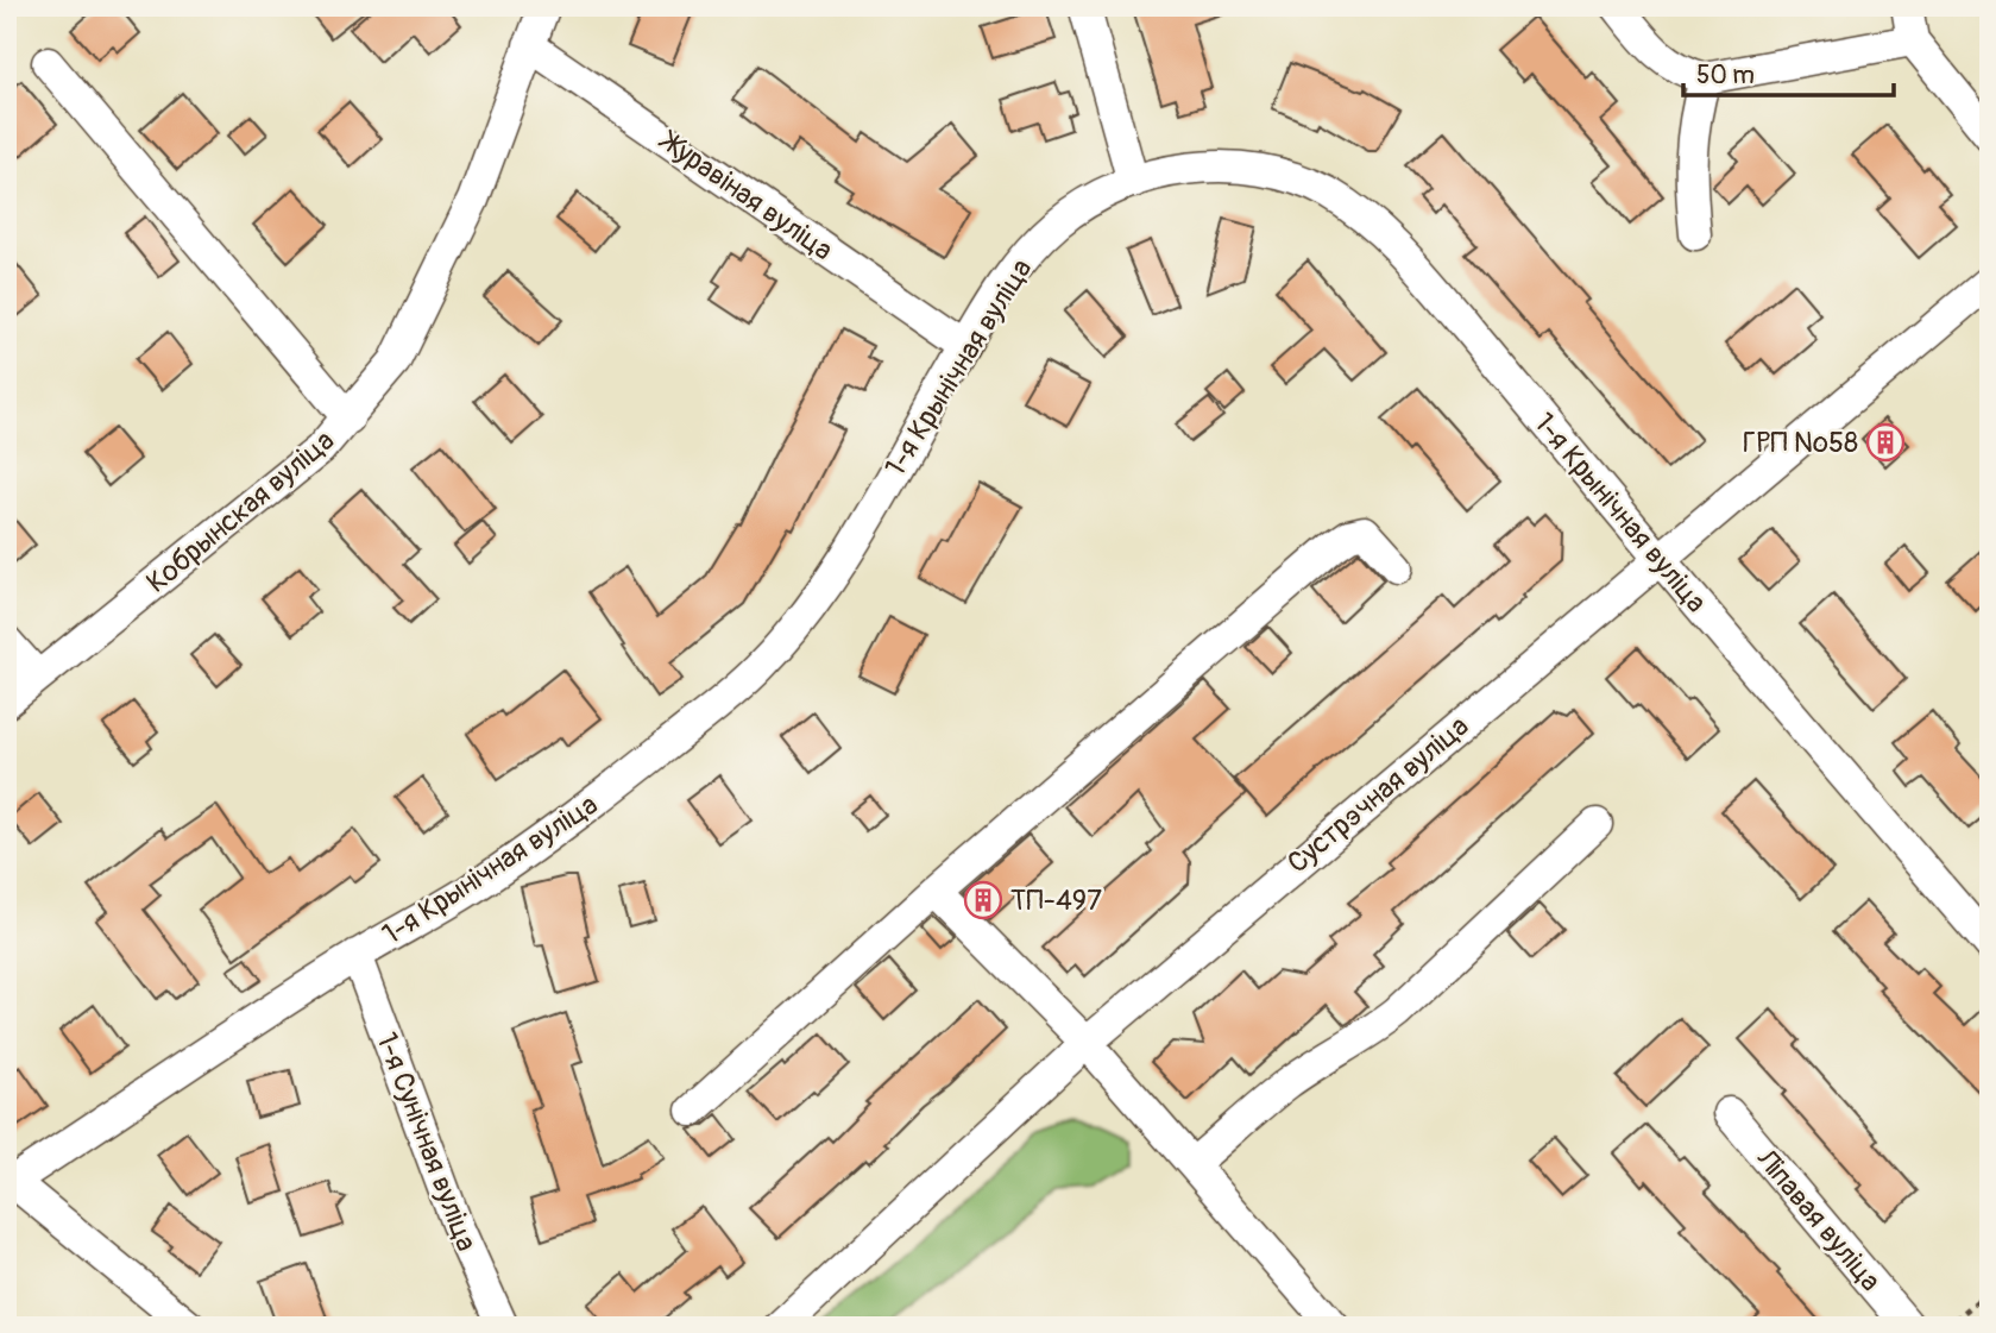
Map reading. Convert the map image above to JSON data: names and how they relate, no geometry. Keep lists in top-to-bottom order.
{
  "streets": {
    "street": [
      "Журавіная вуліца",
      "1-я Крынічная вуліца",
      "Кобрынская вуліца",
      "Сустрэчная вуліца",
      "1-я Сунічная вуліца",
      "Ліпавая вуліца"
    ]
  },
  "crossings": [
    ["Журавіная вуліца", "1-я Крынічная вуліца"],
    ["Журавіная вуліца", "Кобрынская вуліца"],
    ["1-я Крынічная вуліца", "Сустрэчная вуліца"],
    ["1-я Крынічная вуліца", "1-я Сунічная вуліца"]
  ],
  "places": {
    "building": ["ГРП №58", "ТП-497"]
  },
  "scale_bar": "50 m"
}
